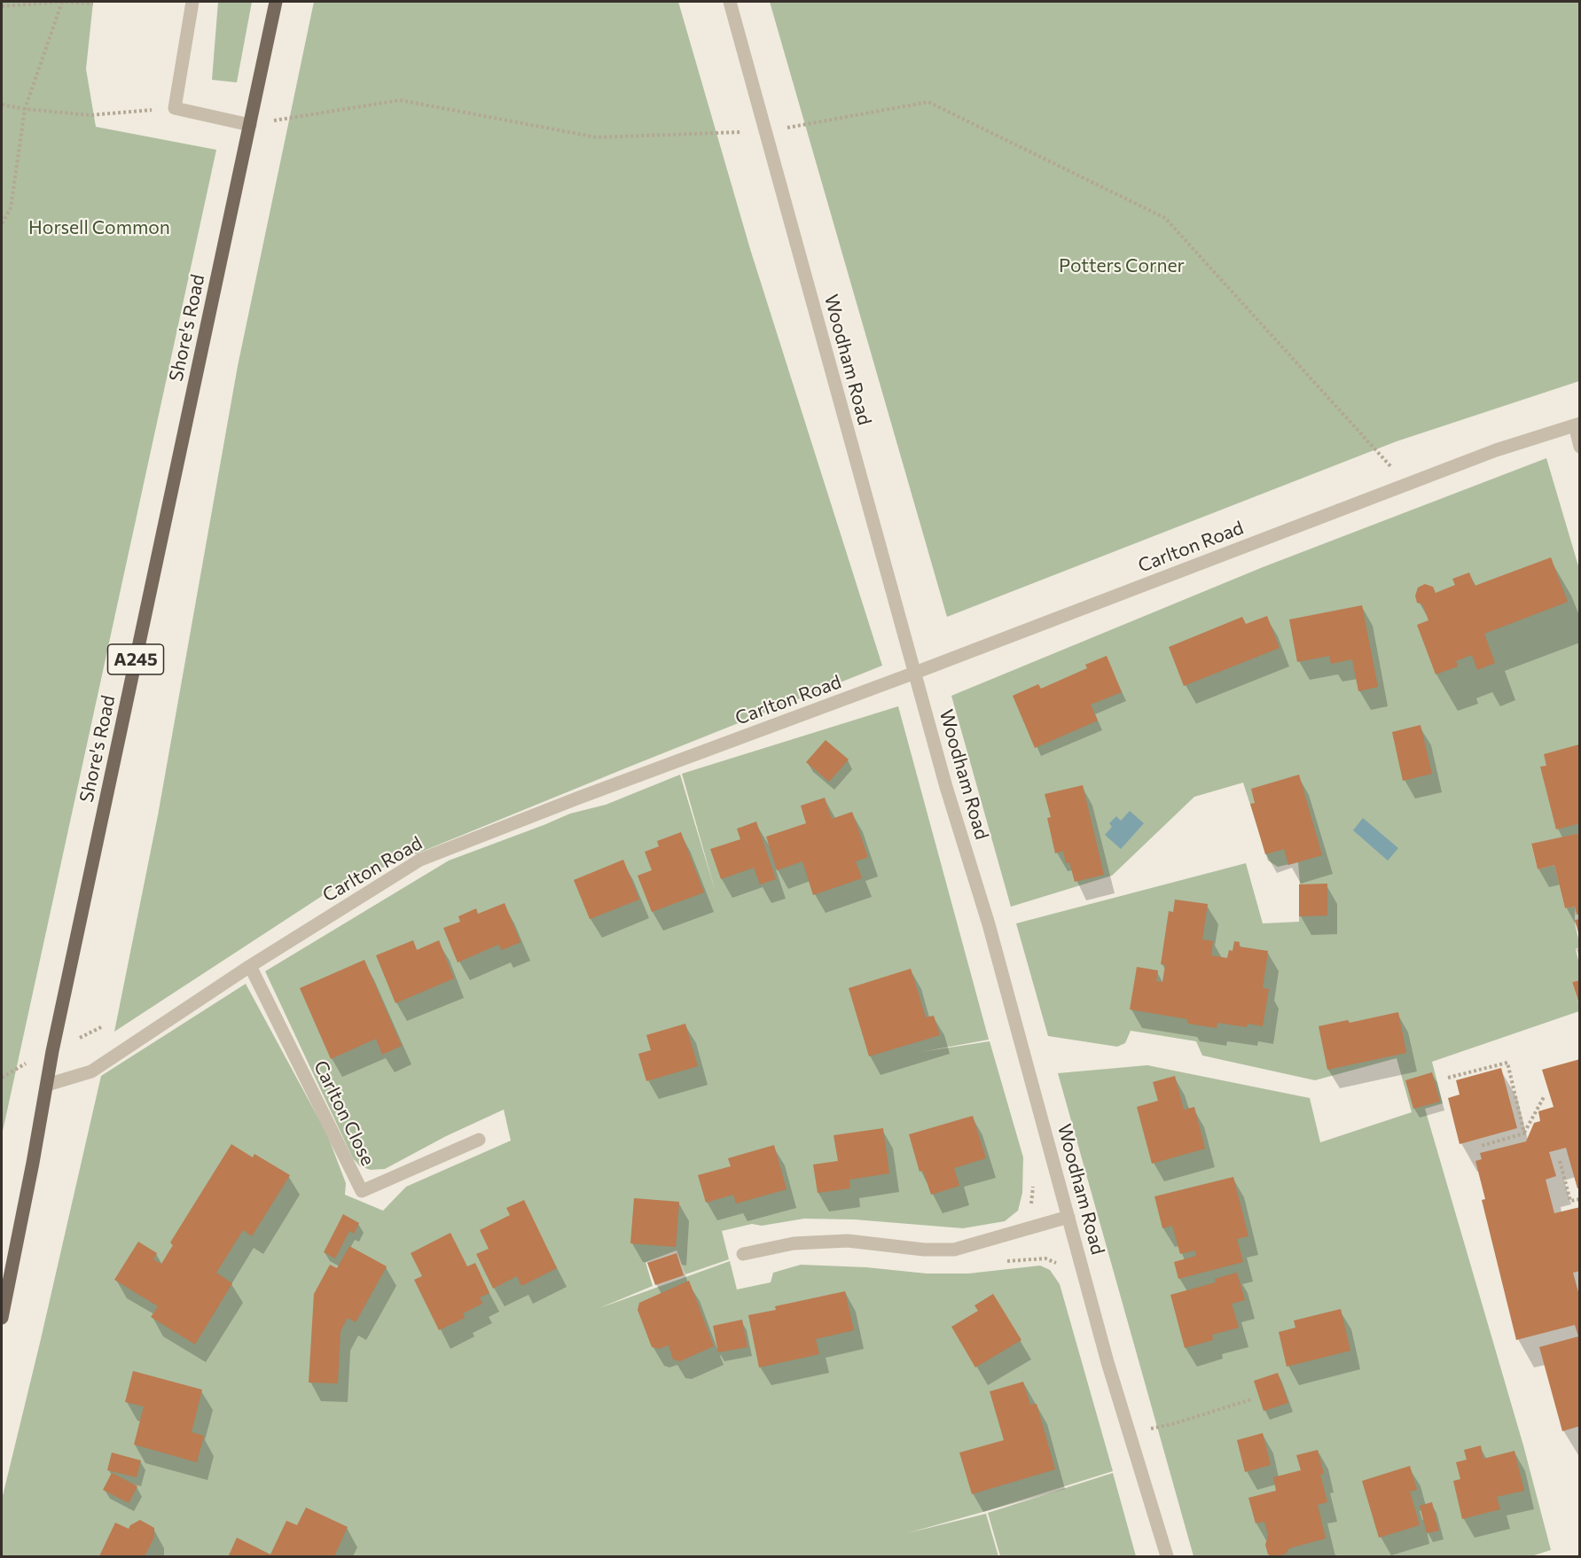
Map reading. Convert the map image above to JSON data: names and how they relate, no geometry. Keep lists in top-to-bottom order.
{
  "streets": {
    "main road": ["Shore's Road", "A245"],
    "street": ["Woodham Road", "Carlton Road", "Carlton Close"]
  },
  "crossings": [
    ["Shore's Road", "Carlton Road"],
    ["Woodham Road", "Carlton Road"],
    ["Carlton Road", "Carlton Close"]
  ],
  "parks": ["Horsell Common", "Potters Corner"]
}
